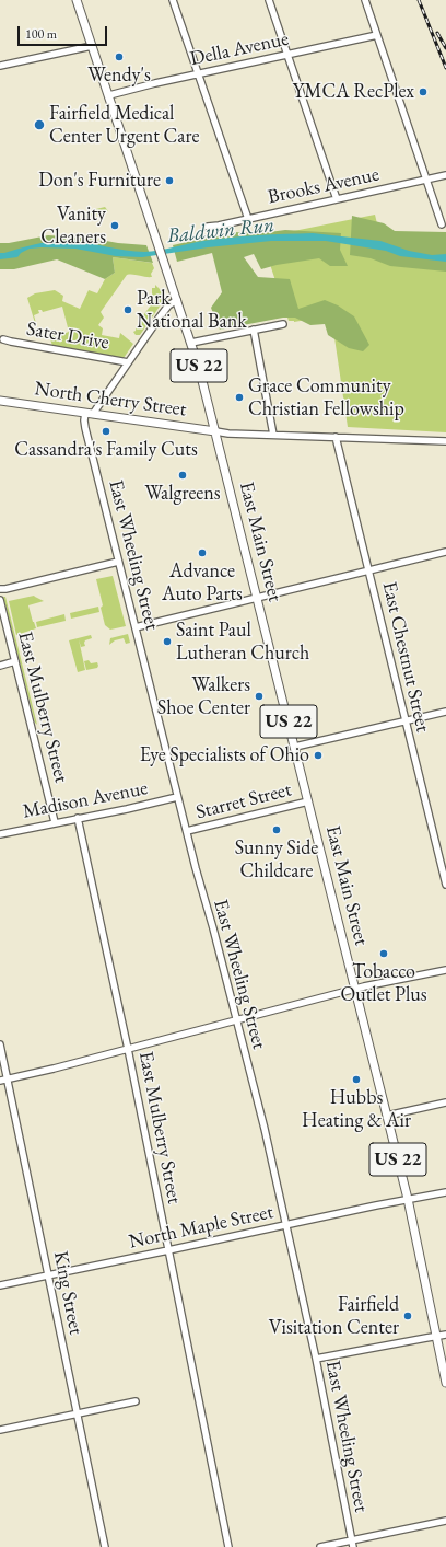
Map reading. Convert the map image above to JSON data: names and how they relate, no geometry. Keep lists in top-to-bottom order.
{
  "streets": {
    "main road": ["US 22", "North Cherry Street", "East Main Street"],
    "street": [
      "Della Avenue",
      "Brooks Avenue",
      "Sater Drive",
      "East Wheeling Street",
      "East Chestnut Street",
      "East Mulberry Street",
      "Madison Avenue",
      "Starret Street",
      "North Maple Street",
      "King Street"
    ]
  },
  "crossings": [
    ["Della Avenue", "East Main Street"],
    ["North Cherry Street", "East Main Street"],
    ["North Cherry Street", "East Wheeling Street"],
    ["East Main Street", "Starret Street"],
    ["East Main Street", "North Maple Street"],
    ["East Wheeling Street", "Madison Avenue"],
    ["East Wheeling Street", "Starret Street"],
    ["East Wheeling Street", "North Maple Street"],
    ["East Mulberry Street", "Madison Avenue"],
    ["East Mulberry Street", "North Maple Street"],
    ["North Maple Street", "King Street"]
  ],
  "water": ["Baldwin Run"],
  "places": [
    "Wendy's",
    "YMCA RecPlex",
    "Fairfield Medical Center Urgent Care",
    "Don's Furniture",
    "Vanity Cleaners",
    "Park National Bank",
    "Grace Community Christian Fellowship",
    "Cassandra's Family Cuts",
    "Walgreens",
    "Advance Auto Parts",
    "Saint Paul Lutheran Church",
    "Walkers Shoe Center",
    "Eye Specialists of Ohio",
    "Sunny Side Childcare",
    "Tobacco Outlet Plus",
    "Hubbs Heating & Air",
    "Fairfield Visitation Center"
  ],
  "scale_bar": "100 m"
}
